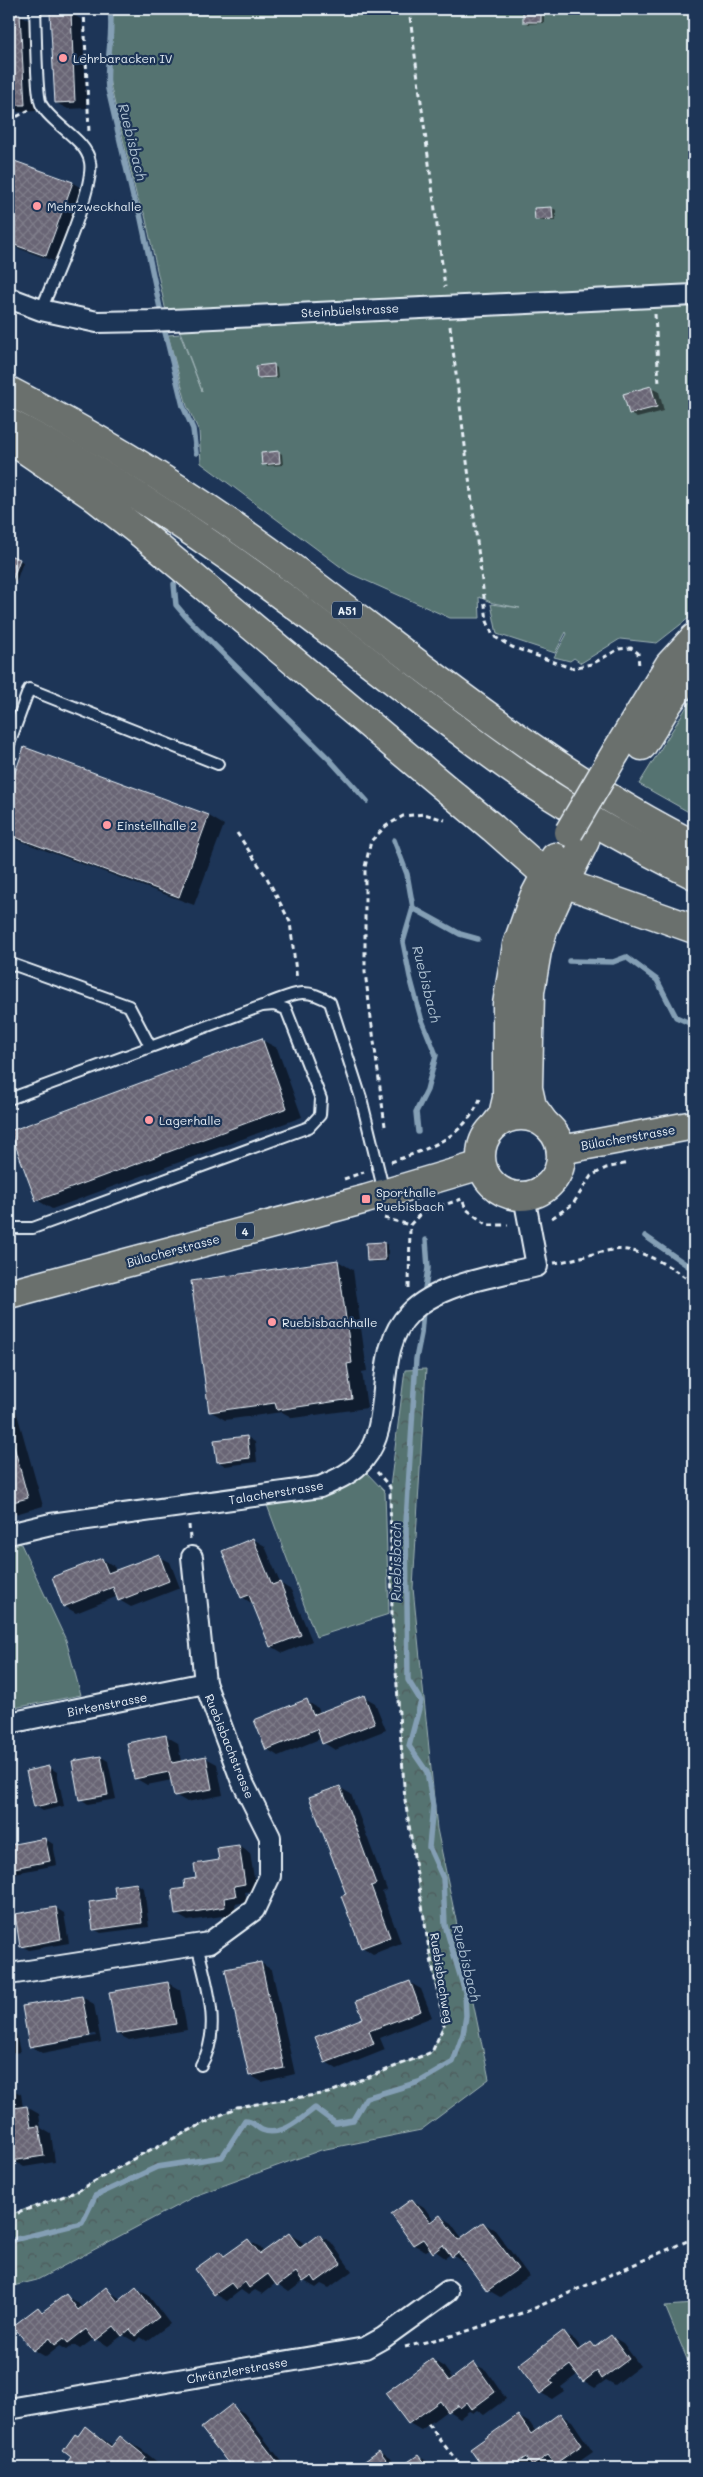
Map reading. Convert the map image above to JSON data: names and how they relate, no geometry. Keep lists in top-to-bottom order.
{
  "streets": {
    "main road": ["A51", "Bülacherstrasse", "4"],
    "street": [
      "Steinbüelstrasse",
      "Talacherstrasse",
      "Birkenstrasse",
      "Ruebisbachstrasse",
      "Chränzlerstrasse"
    ],
    "path": ["Ruebisbachweg"]
  },
  "crossings": [
    ["Talacherstrasse", "Ruebisbachweg"],
    ["Birkenstrasse", "Ruebisbachstrasse"]
  ],
  "water": ["Ruebisbach"],
  "places": {
    "other": [
      "Lehrbaracken IV",
      "Mehrzweckhalle",
      "Einstellhalle 2",
      "Lagerhalle",
      "Ruebisbachhalle"
    ],
    "transit": ["Sporthalle Ruebisbach"]
  }
}
